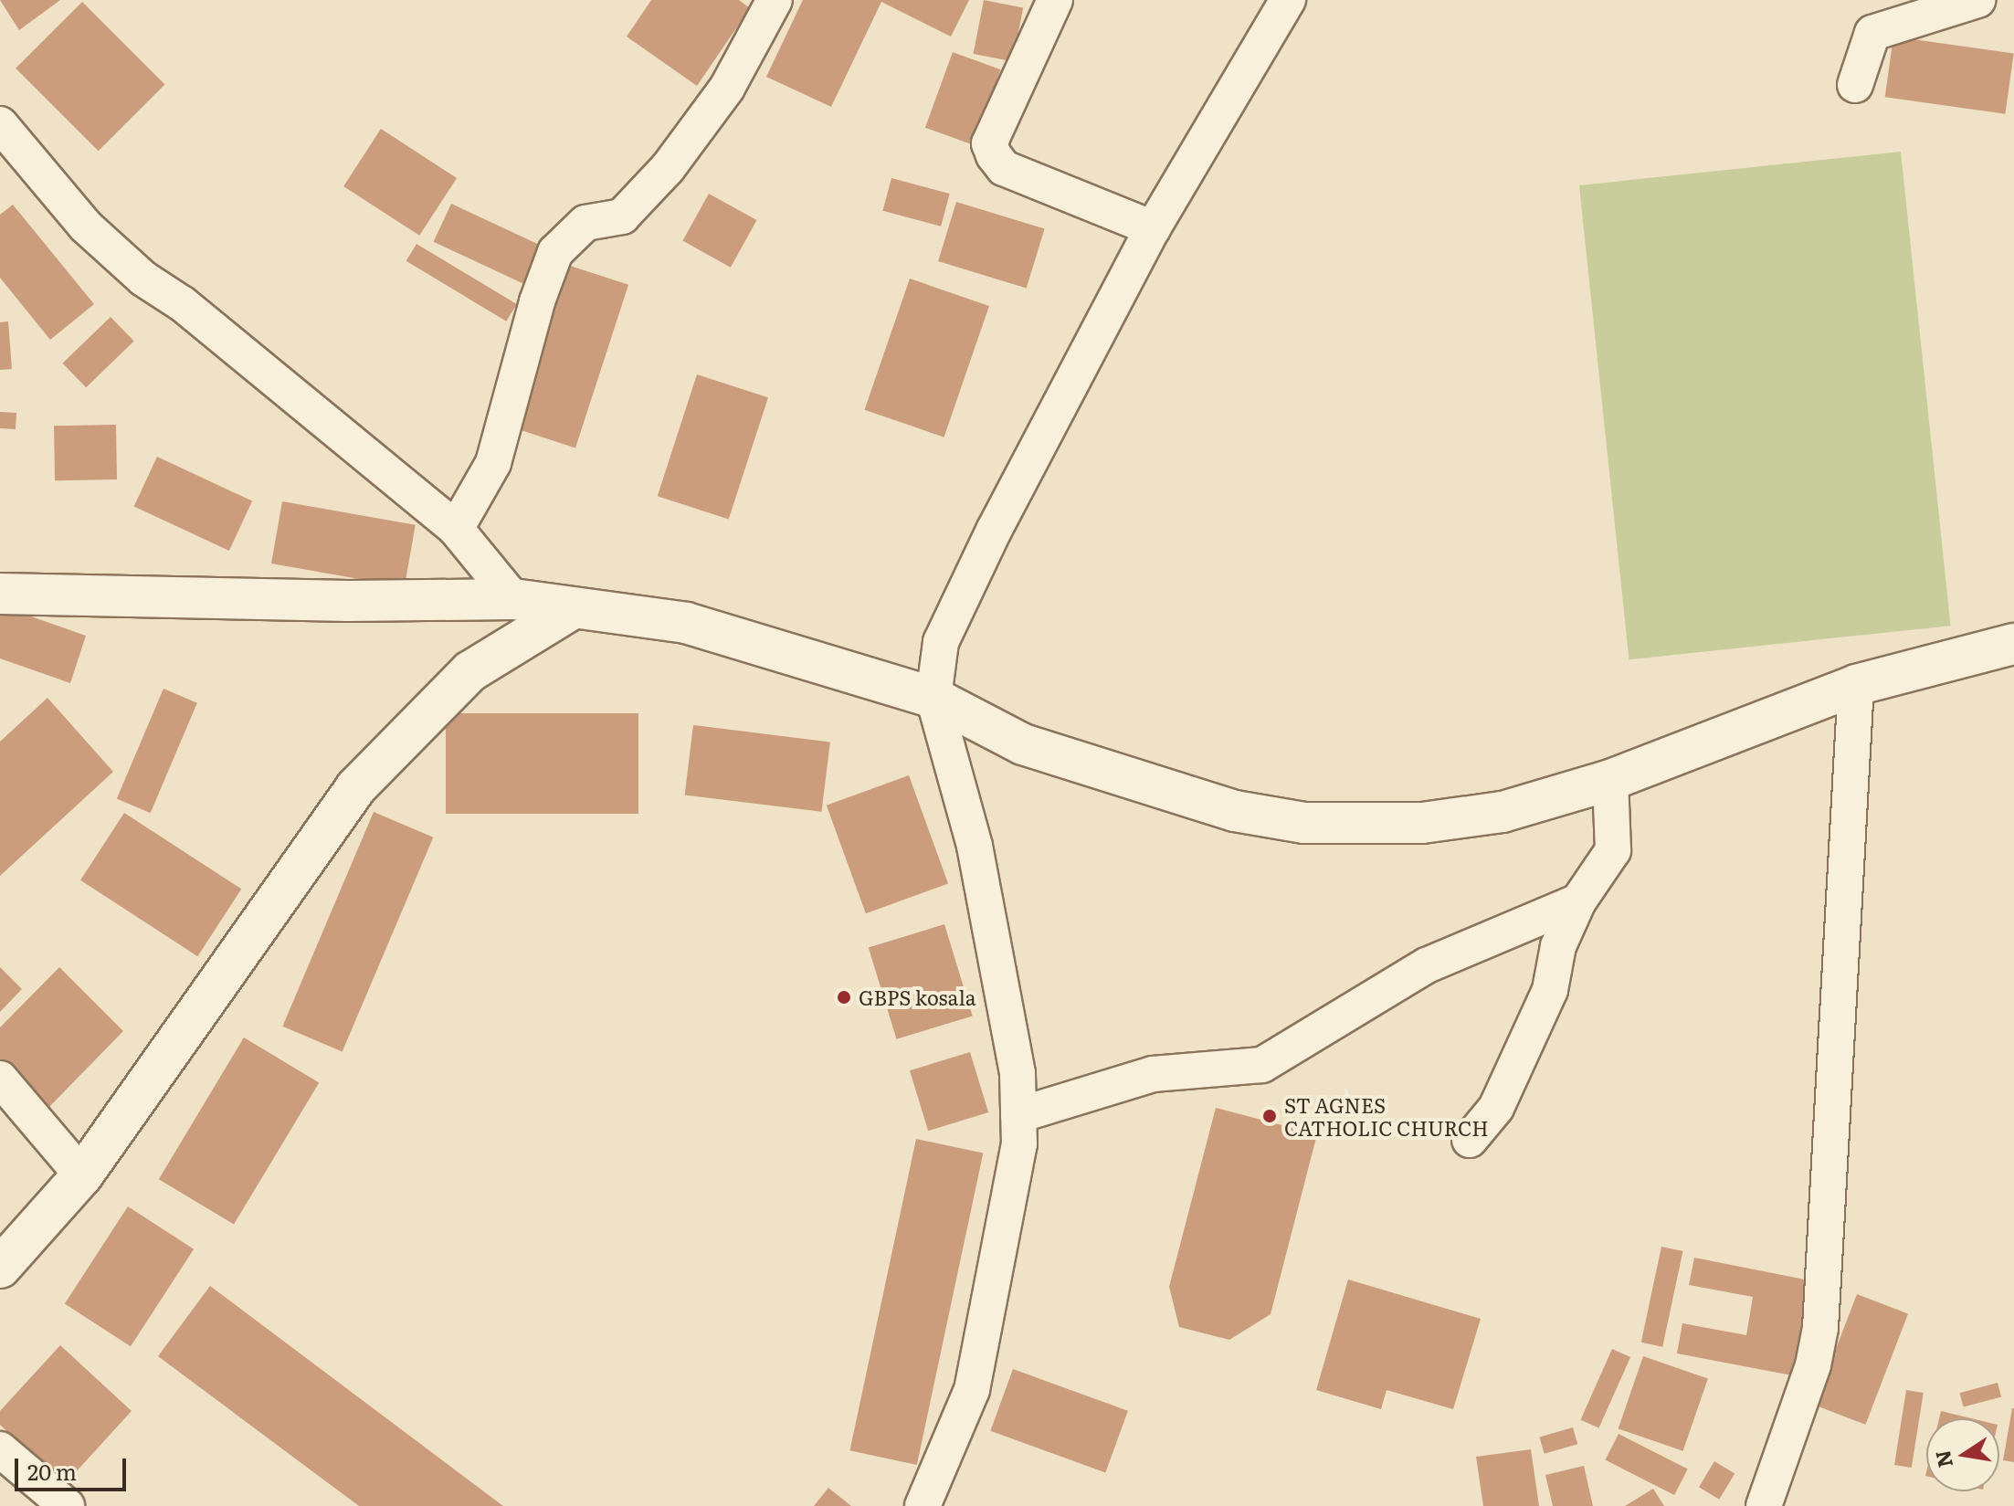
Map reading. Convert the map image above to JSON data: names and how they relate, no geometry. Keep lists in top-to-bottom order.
{
  "places": ["GBPS kosala", "ST AGNES CATHOLIC CHURCH"],
  "scale_bar": "20 m",
  "north": "left"
}
